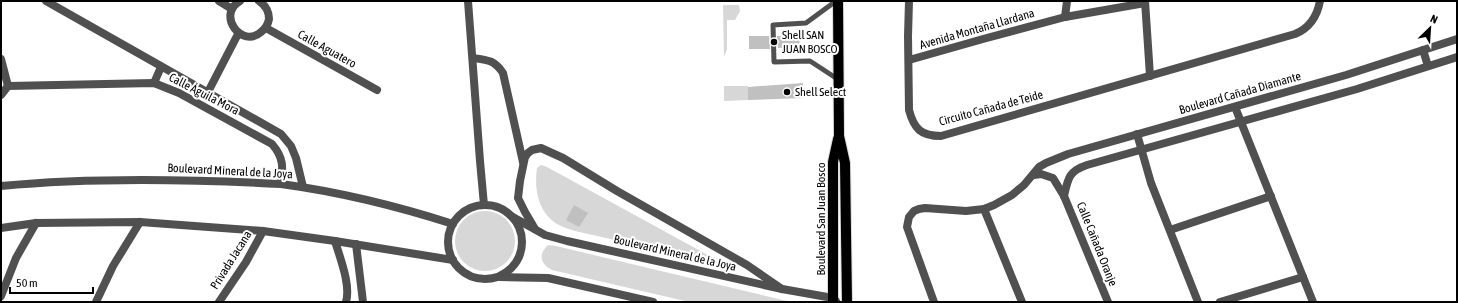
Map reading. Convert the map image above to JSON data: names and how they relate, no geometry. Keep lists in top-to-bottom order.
{
  "streets": {
    "main road": ["Boulevard San Juan Bosco"],
    "street": [
      "Avenida Montaña Llardana",
      "Calle Aguatero",
      "Boulevard Cañada Diamante",
      "Calle Águila Mora",
      "Circuito Cañada de Teide",
      "Boulevard Mineral de la Joya",
      "Calle Cañada Oranje",
      "Privada Jacana"
    ]
  },
  "crossings": [
    ["Avenida Montaña Llardana", "Circuito Cañada de Teide"],
    ["Boulevard Cañada Diamante", "Calle Cañada Oranje"],
    ["Calle Águila Mora", "Boulevard Mineral de la Joya"],
    ["Boulevard Mineral de la Joya", "Boulevard San Juan Bosco"]
  ],
  "places": ["Shell SAN JUAN BOSCO", "Shell Select"],
  "scale_bar": "50 m",
  "north": "top right"
}
